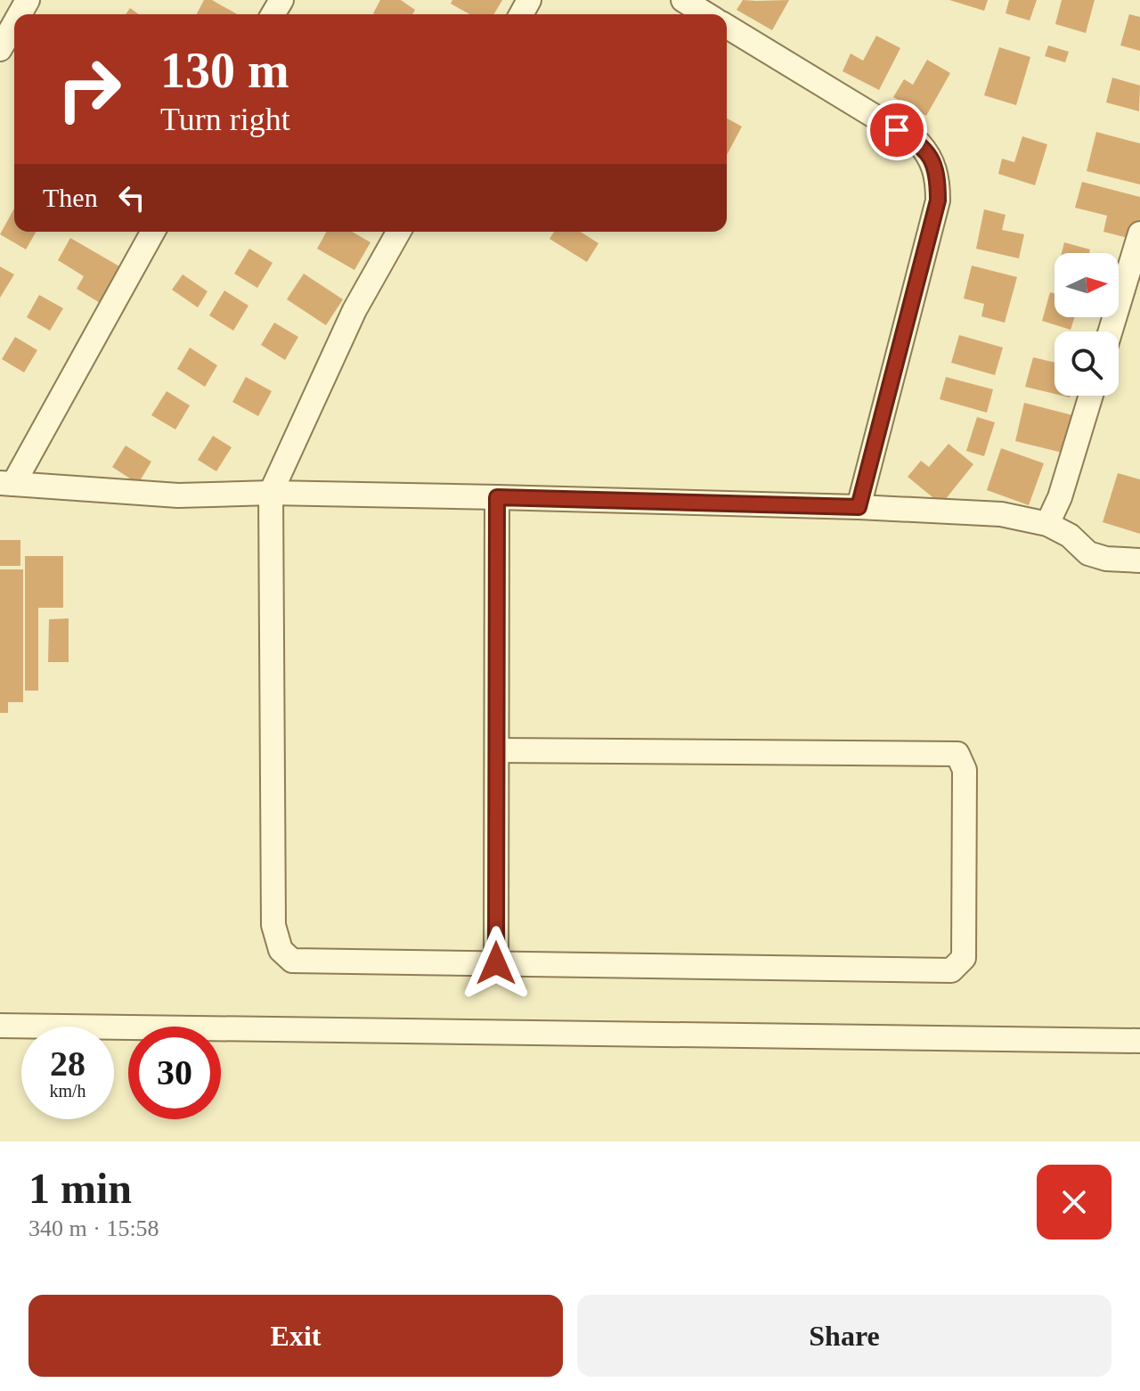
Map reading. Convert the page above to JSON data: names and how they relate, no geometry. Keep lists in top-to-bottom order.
{
  "north": "right",
  "page": {
    "turn": ["130 m", "Turn right"],
    "then": "Then",
    "speed": "28 km/h",
    "limit": "30",
    "heading": ["1 min", "340 m · 15:58"],
    "buttons": ["Exit", "Share"]
  }
}
